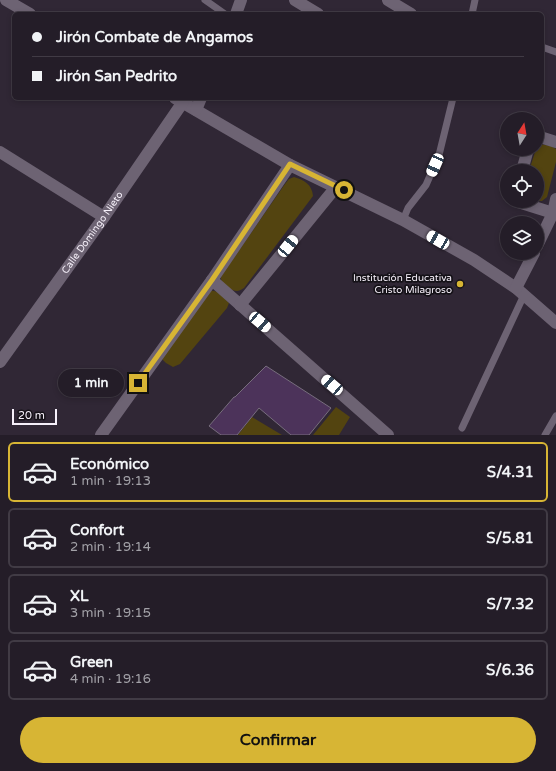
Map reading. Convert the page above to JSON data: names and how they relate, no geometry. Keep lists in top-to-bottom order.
{
  "streets": {
    "street": ["Calle Domingo Nieto"]
  },
  "places": ["Institución Educativa Cristo Milagroso"],
  "scale_bar": "20 m",
  "north": "top",
  "page": {
    "banner": ["Jirón Combate de Angamos", "Jirón San Pedrito"],
    "bubble": "1 min",
    "scale": "20 m",
    "list": [
      {
        "name": "Económico",
        "note": "1 min · 19:13",
        "value": "S/4.31"
      },
      {
        "name": "Confort",
        "note": "2 min · 19:14",
        "value": "S/5.81"
      },
      {
        "name": "XL",
        "note": "3 min · 19:15",
        "value": "S/7.32"
      },
      {
        "name": "Green",
        "note": "4 min · 19:16",
        "value": "S/6.36"
      }
    ],
    "buttons": "Confirmar"
  }
}
